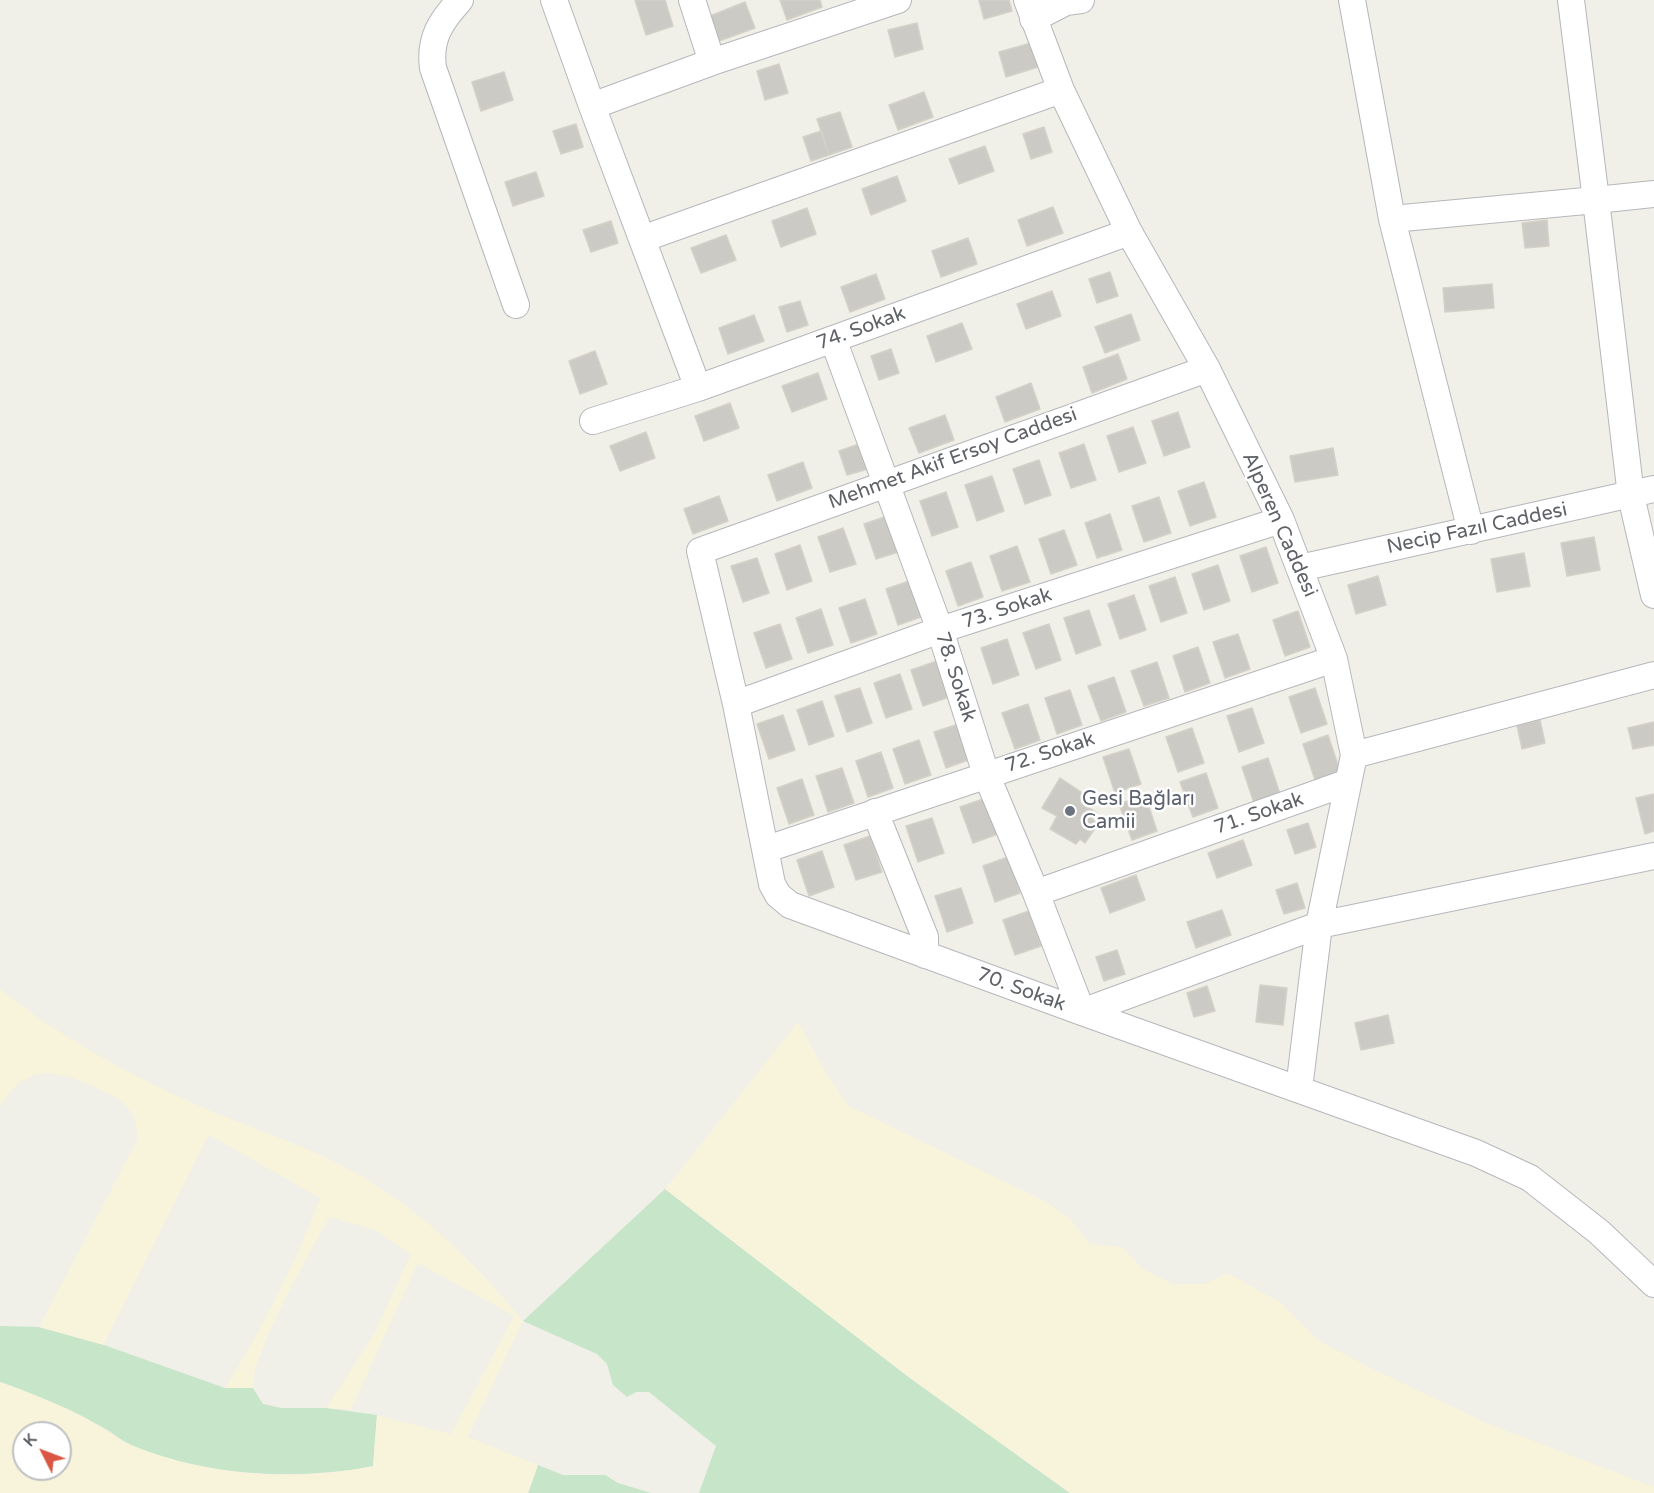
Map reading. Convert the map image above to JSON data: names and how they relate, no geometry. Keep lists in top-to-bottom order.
{
  "streets": {
    "street": [
      "74. Sokak",
      "Mehmet Akif Ersoy Caddesi",
      "Alperen Caddesi",
      "Necip Fazıl Caddesi",
      "73. Sokak",
      "78. Sokak",
      "72. Sokak",
      "71. Sokak",
      "70. Sokak"
    ]
  },
  "crossings": [
    ["74. Sokak", "Alperen Caddesi"],
    ["74. Sokak", "78. Sokak"],
    ["Mehmet Akif Ersoy Caddesi", "Alperen Caddesi"],
    ["Mehmet Akif Ersoy Caddesi", "73. Sokak"],
    ["Mehmet Akif Ersoy Caddesi", "78. Sokak"],
    ["Alperen Caddesi", "Necip Fazıl Caddesi"],
    ["Alperen Caddesi", "73. Sokak"],
    ["Alperen Caddesi", "72. Sokak"],
    ["Alperen Caddesi", "71. Sokak"],
    ["Alperen Caddesi", "70. Sokak"],
    ["73. Sokak", "78. Sokak"],
    ["78. Sokak", "72. Sokak"],
    ["78. Sokak", "71. Sokak"],
    ["78. Sokak", "70. Sokak"],
    ["72. Sokak", "70. Sokak"]
  ],
  "places": ["Gesi Bağları Camii"],
  "north": "top left"
}
